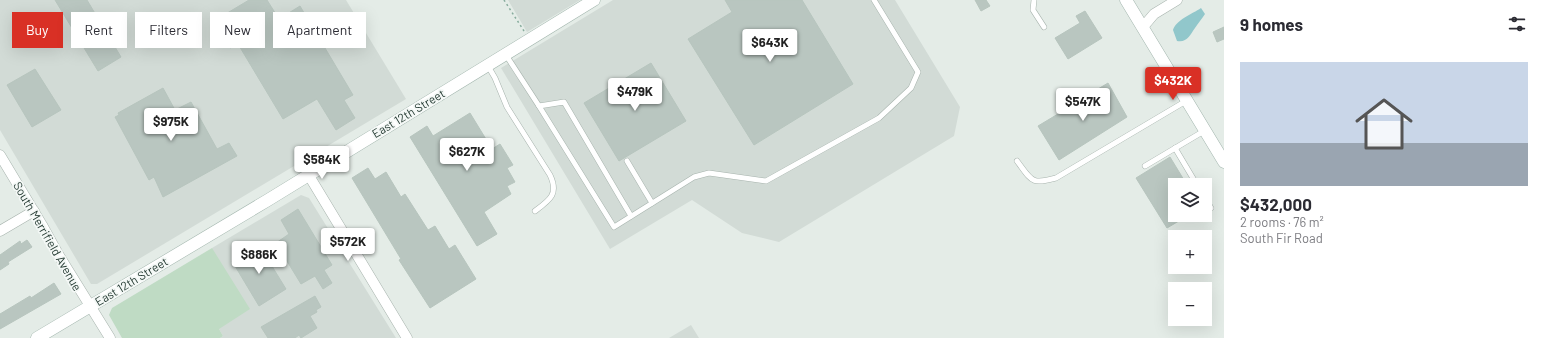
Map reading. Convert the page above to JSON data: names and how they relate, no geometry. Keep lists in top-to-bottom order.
{
  "streets": {
    "street": ["East 12th Street", "South Merrifield Avenue"]
  },
  "crossings": [
    ["East 12th Street", "South Merrifield Avenue"]
  ],
  "page": {
    "heading": "9 homes",
    "chip": [
      "Buy",
      "Rent",
      "Filters",
      "New",
      "Apartment"
    ],
    "price": [
      "$643K",
      "$432K",
      "$479K",
      "$547K",
      "$975K",
      "$627K",
      "$584K",
      "$572K",
      "$886K"
    ],
    "list": [
      {
        "name": "$432,000",
        "note": "2 rooms · 76 m² · South Fir Road"
      }
    ],
    "map_buttons": ["+", "−"]
  }
}
